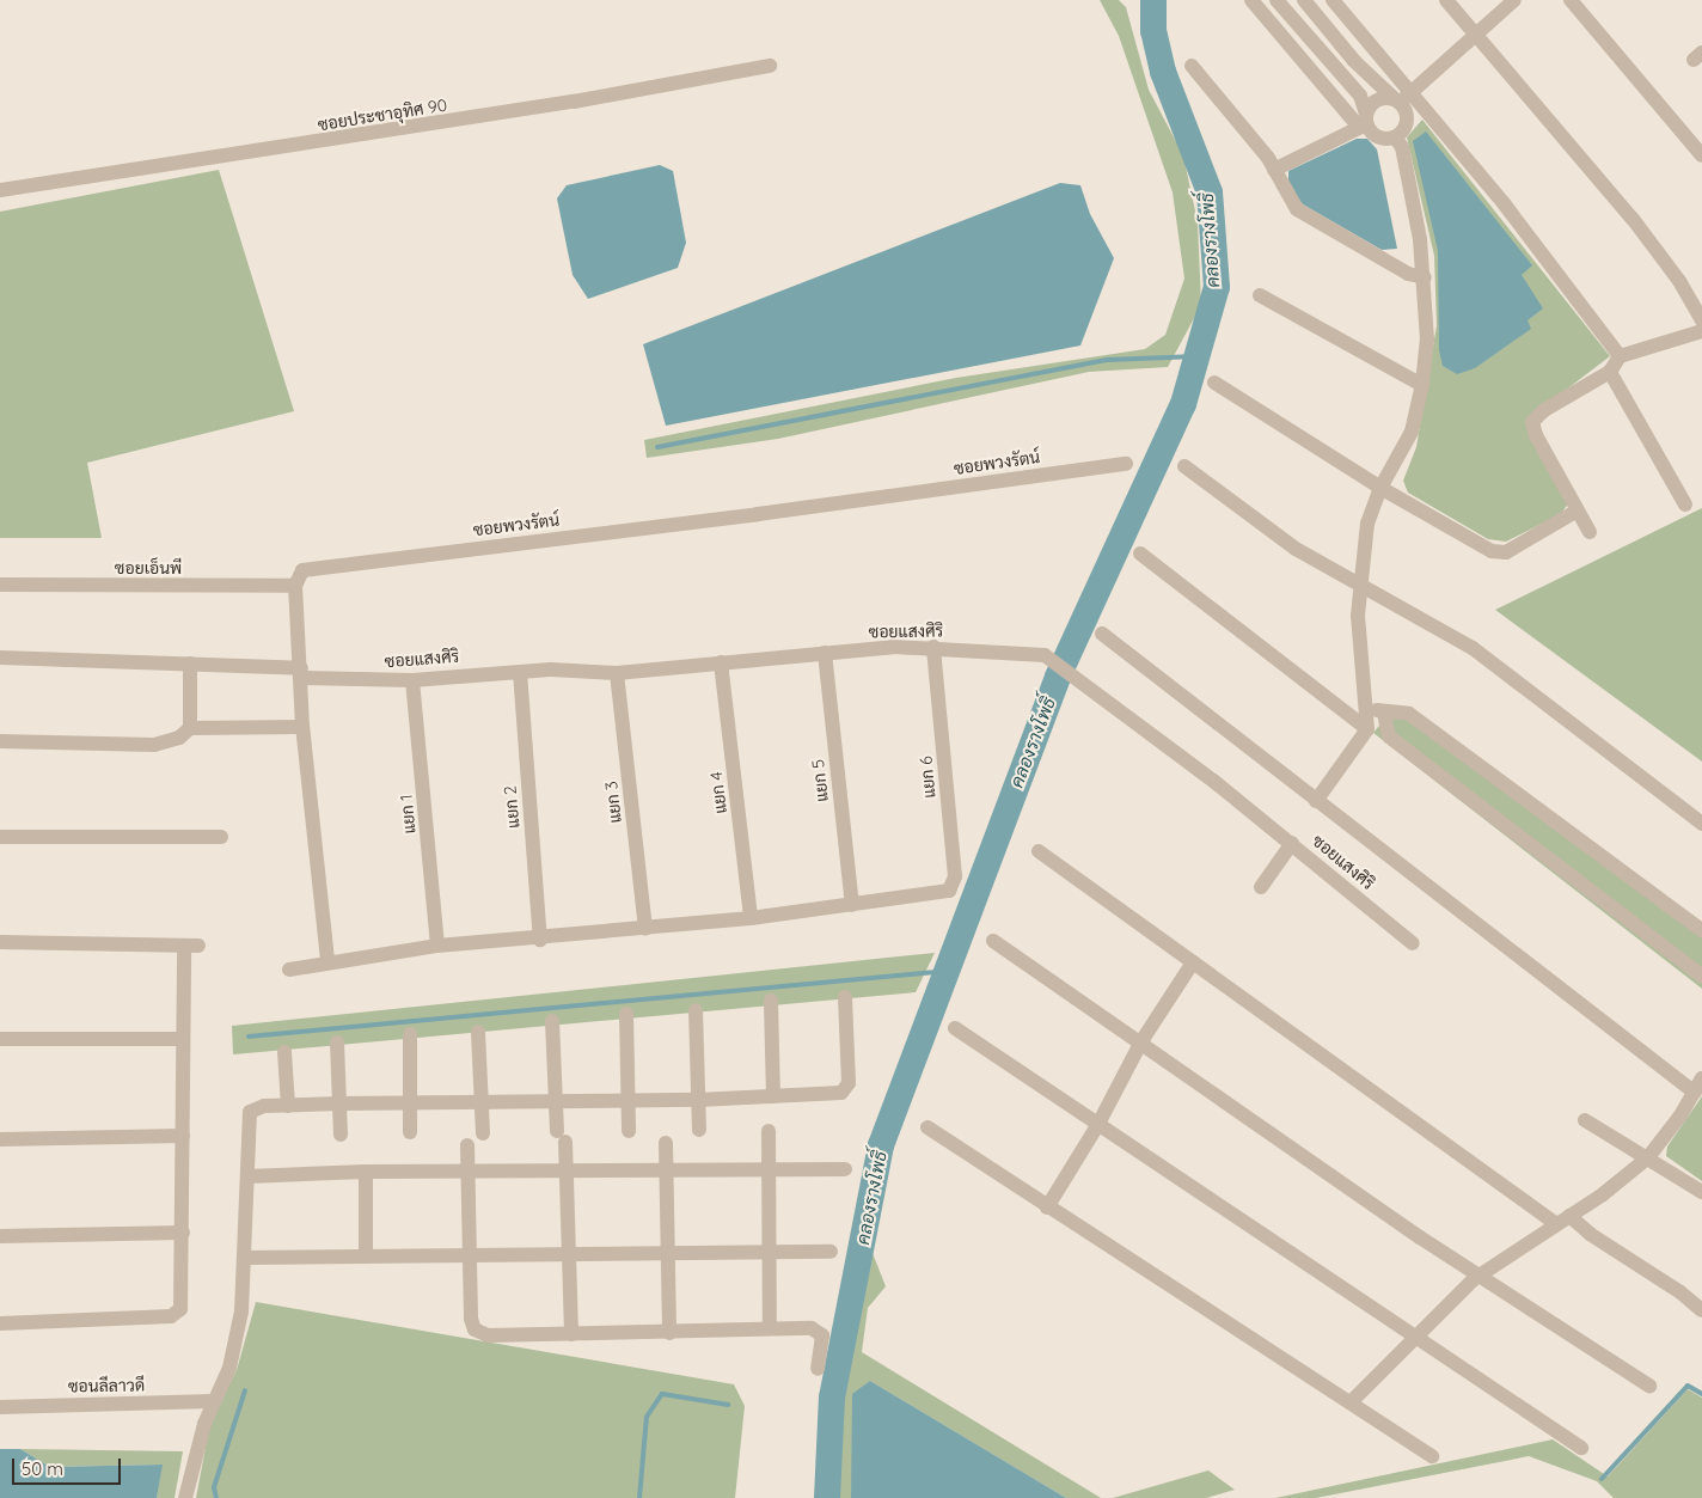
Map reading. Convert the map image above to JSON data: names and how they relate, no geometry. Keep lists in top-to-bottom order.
{
  "streets": {
    "street": [
      "ซอยประชาอุทิศ 90",
      "ซอยพวงรัตน์",
      "ซอยเอ็นพี",
      "ซอยแสงศิริ",
      "แยก 6",
      "แยก 5",
      "แยก 4",
      "แยก 3",
      "แยก 2",
      "แยก 1",
      "ซอนลีลาวดี"
    ]
  },
  "crossings": [
    ["ซอยพวงรัตน์", "ซอยเอ็นพี"],
    ["ซอยแสงศิริ", "แยก 6"],
    ["ซอยแสงศิริ", "แยก 5"],
    ["ซอยแสงศิริ", "แยก 4"],
    ["ซอยแสงศิริ", "แยก 3"],
    ["ซอยแสงศิริ", "แยก 2"],
    ["ซอยแสงศิริ", "แยก 1"],
    ["แยก 6", "แยก 5"]
  ],
  "water": ["คลองรางโพธิ์"],
  "scale_bar": "50 m"
}
